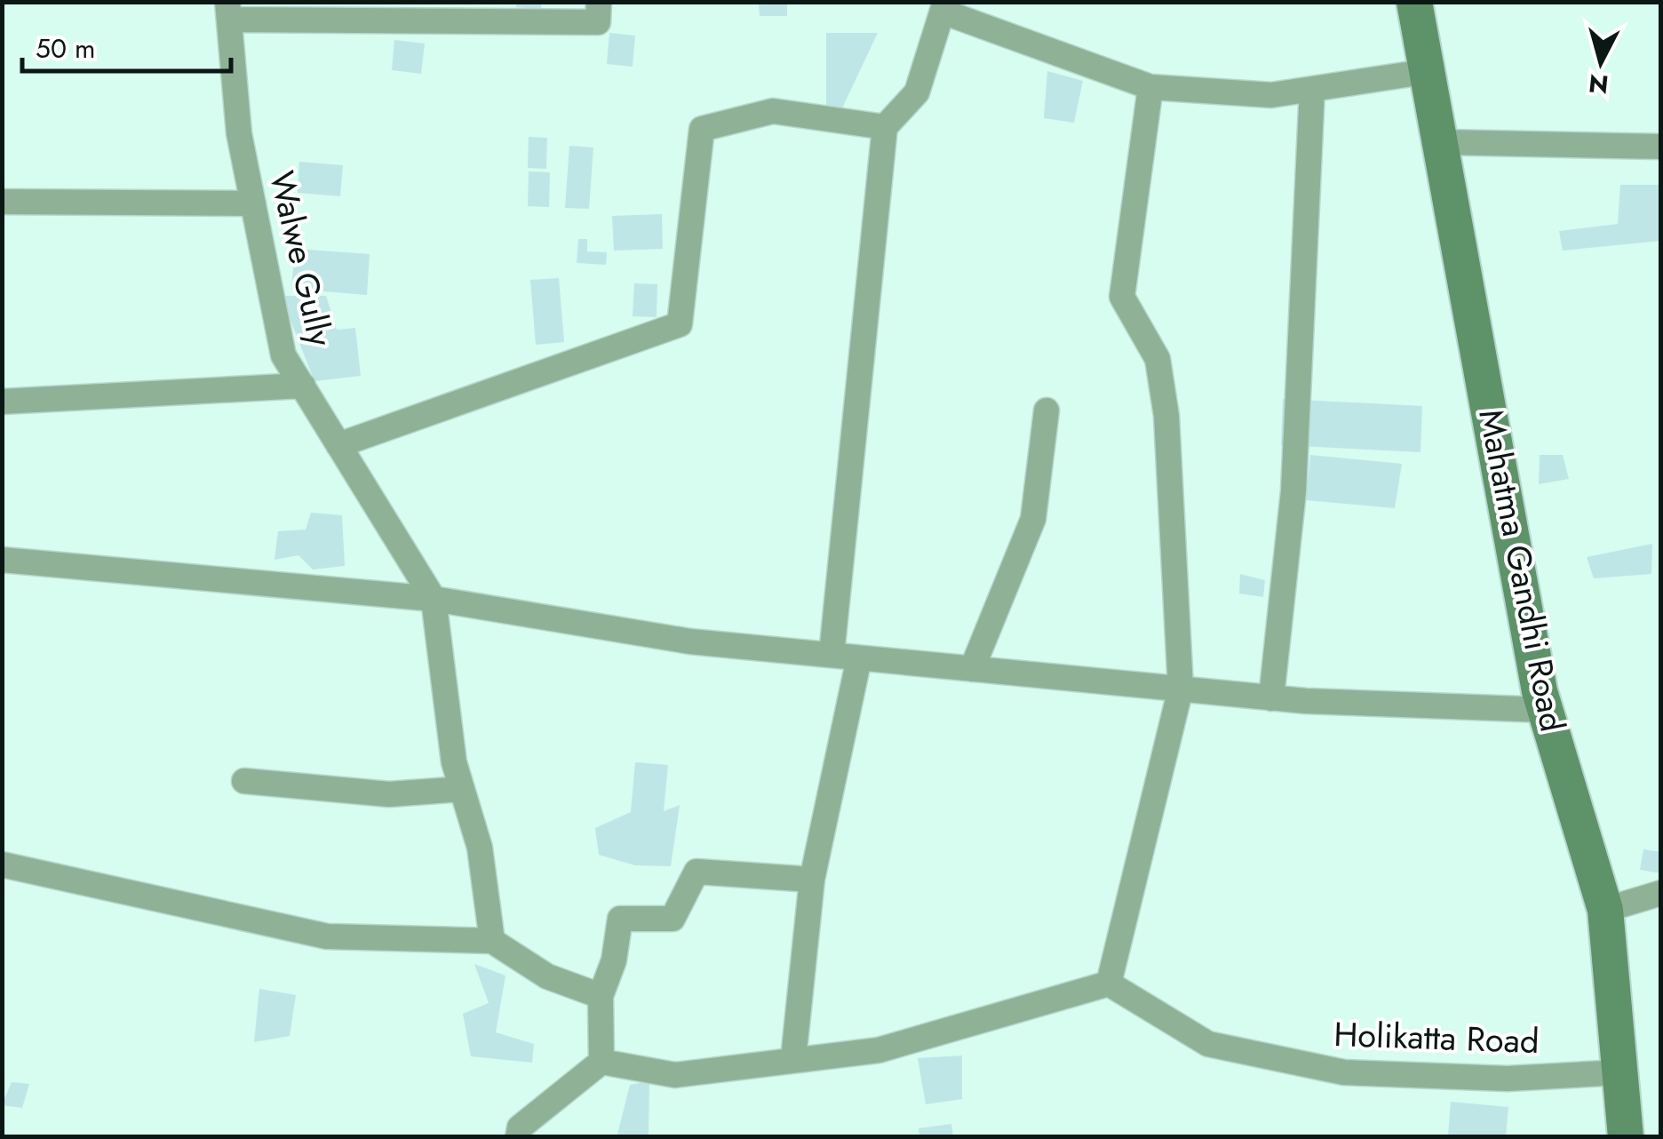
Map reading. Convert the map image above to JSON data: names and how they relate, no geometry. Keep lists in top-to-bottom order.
{
  "streets": {
    "main road": ["Mahatma Gandhi Road"],
    "street": ["Walwe Gully", "Holikatta Road"]
  },
  "crossings": [
    ["Mahatma Gandhi Road", "Holikatta Road"]
  ],
  "scale_bar": "50 m",
  "north": "bottom"
}
